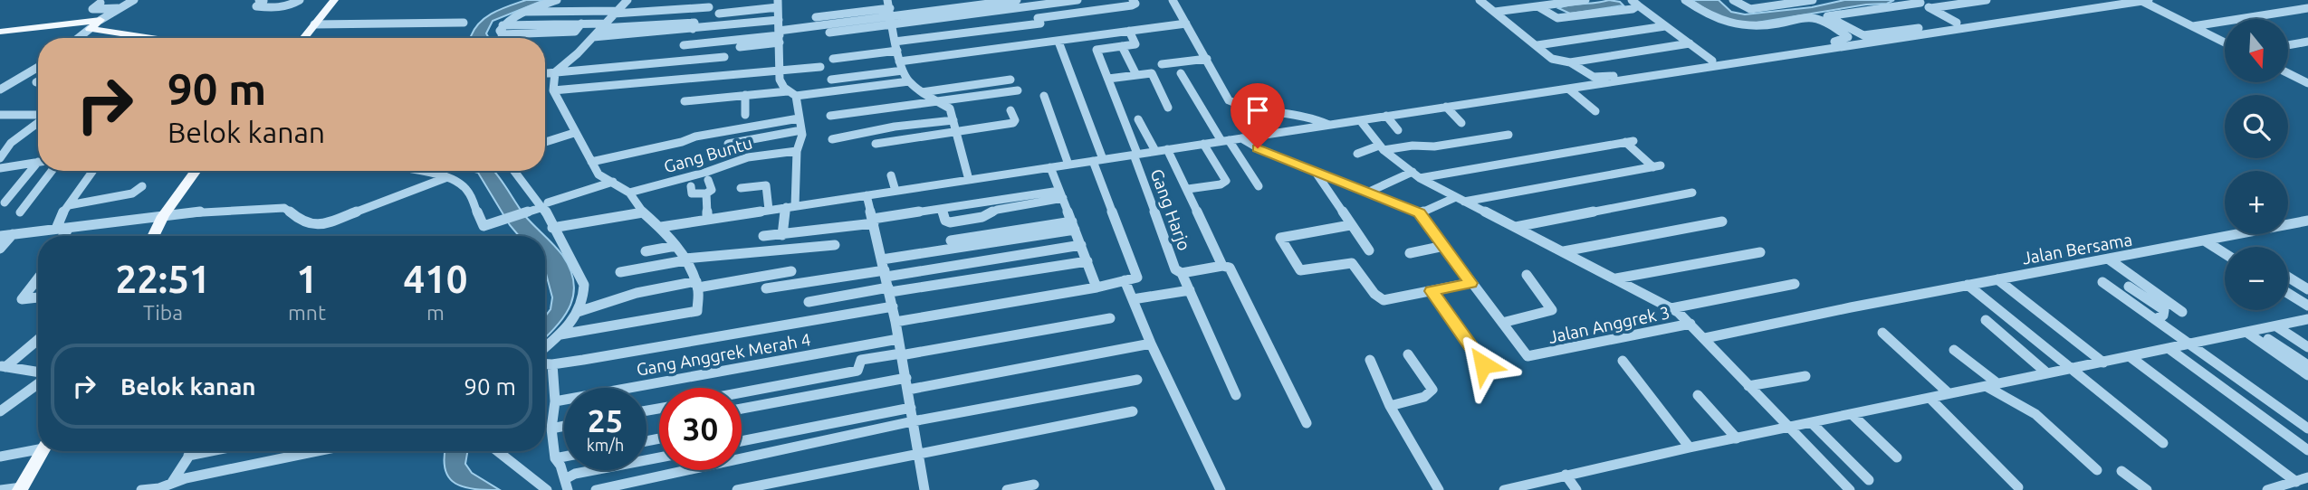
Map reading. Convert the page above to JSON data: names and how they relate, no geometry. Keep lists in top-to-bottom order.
{
  "streets": {
    "street": [
      "Gang Buntu",
      "Gang Harjo",
      "Jalan Bersama",
      "Jalan Anggrek 3",
      "Gang Anggrek Merah 4"
    ]
  },
  "north": "bottom",
  "page": {
    "map_buttons": ["+", "−"],
    "turn": ["90 m", "Belok kanan"],
    "eta": [
      "22:51",
      "Tiba",
      "1",
      "mnt",
      "410",
      "m"
    ],
    "list": [
      {
        "name": "Belok kanan",
        "value": "90 m"
      }
    ],
    "speed": "25 km/h",
    "limit": "30"
  }
}
